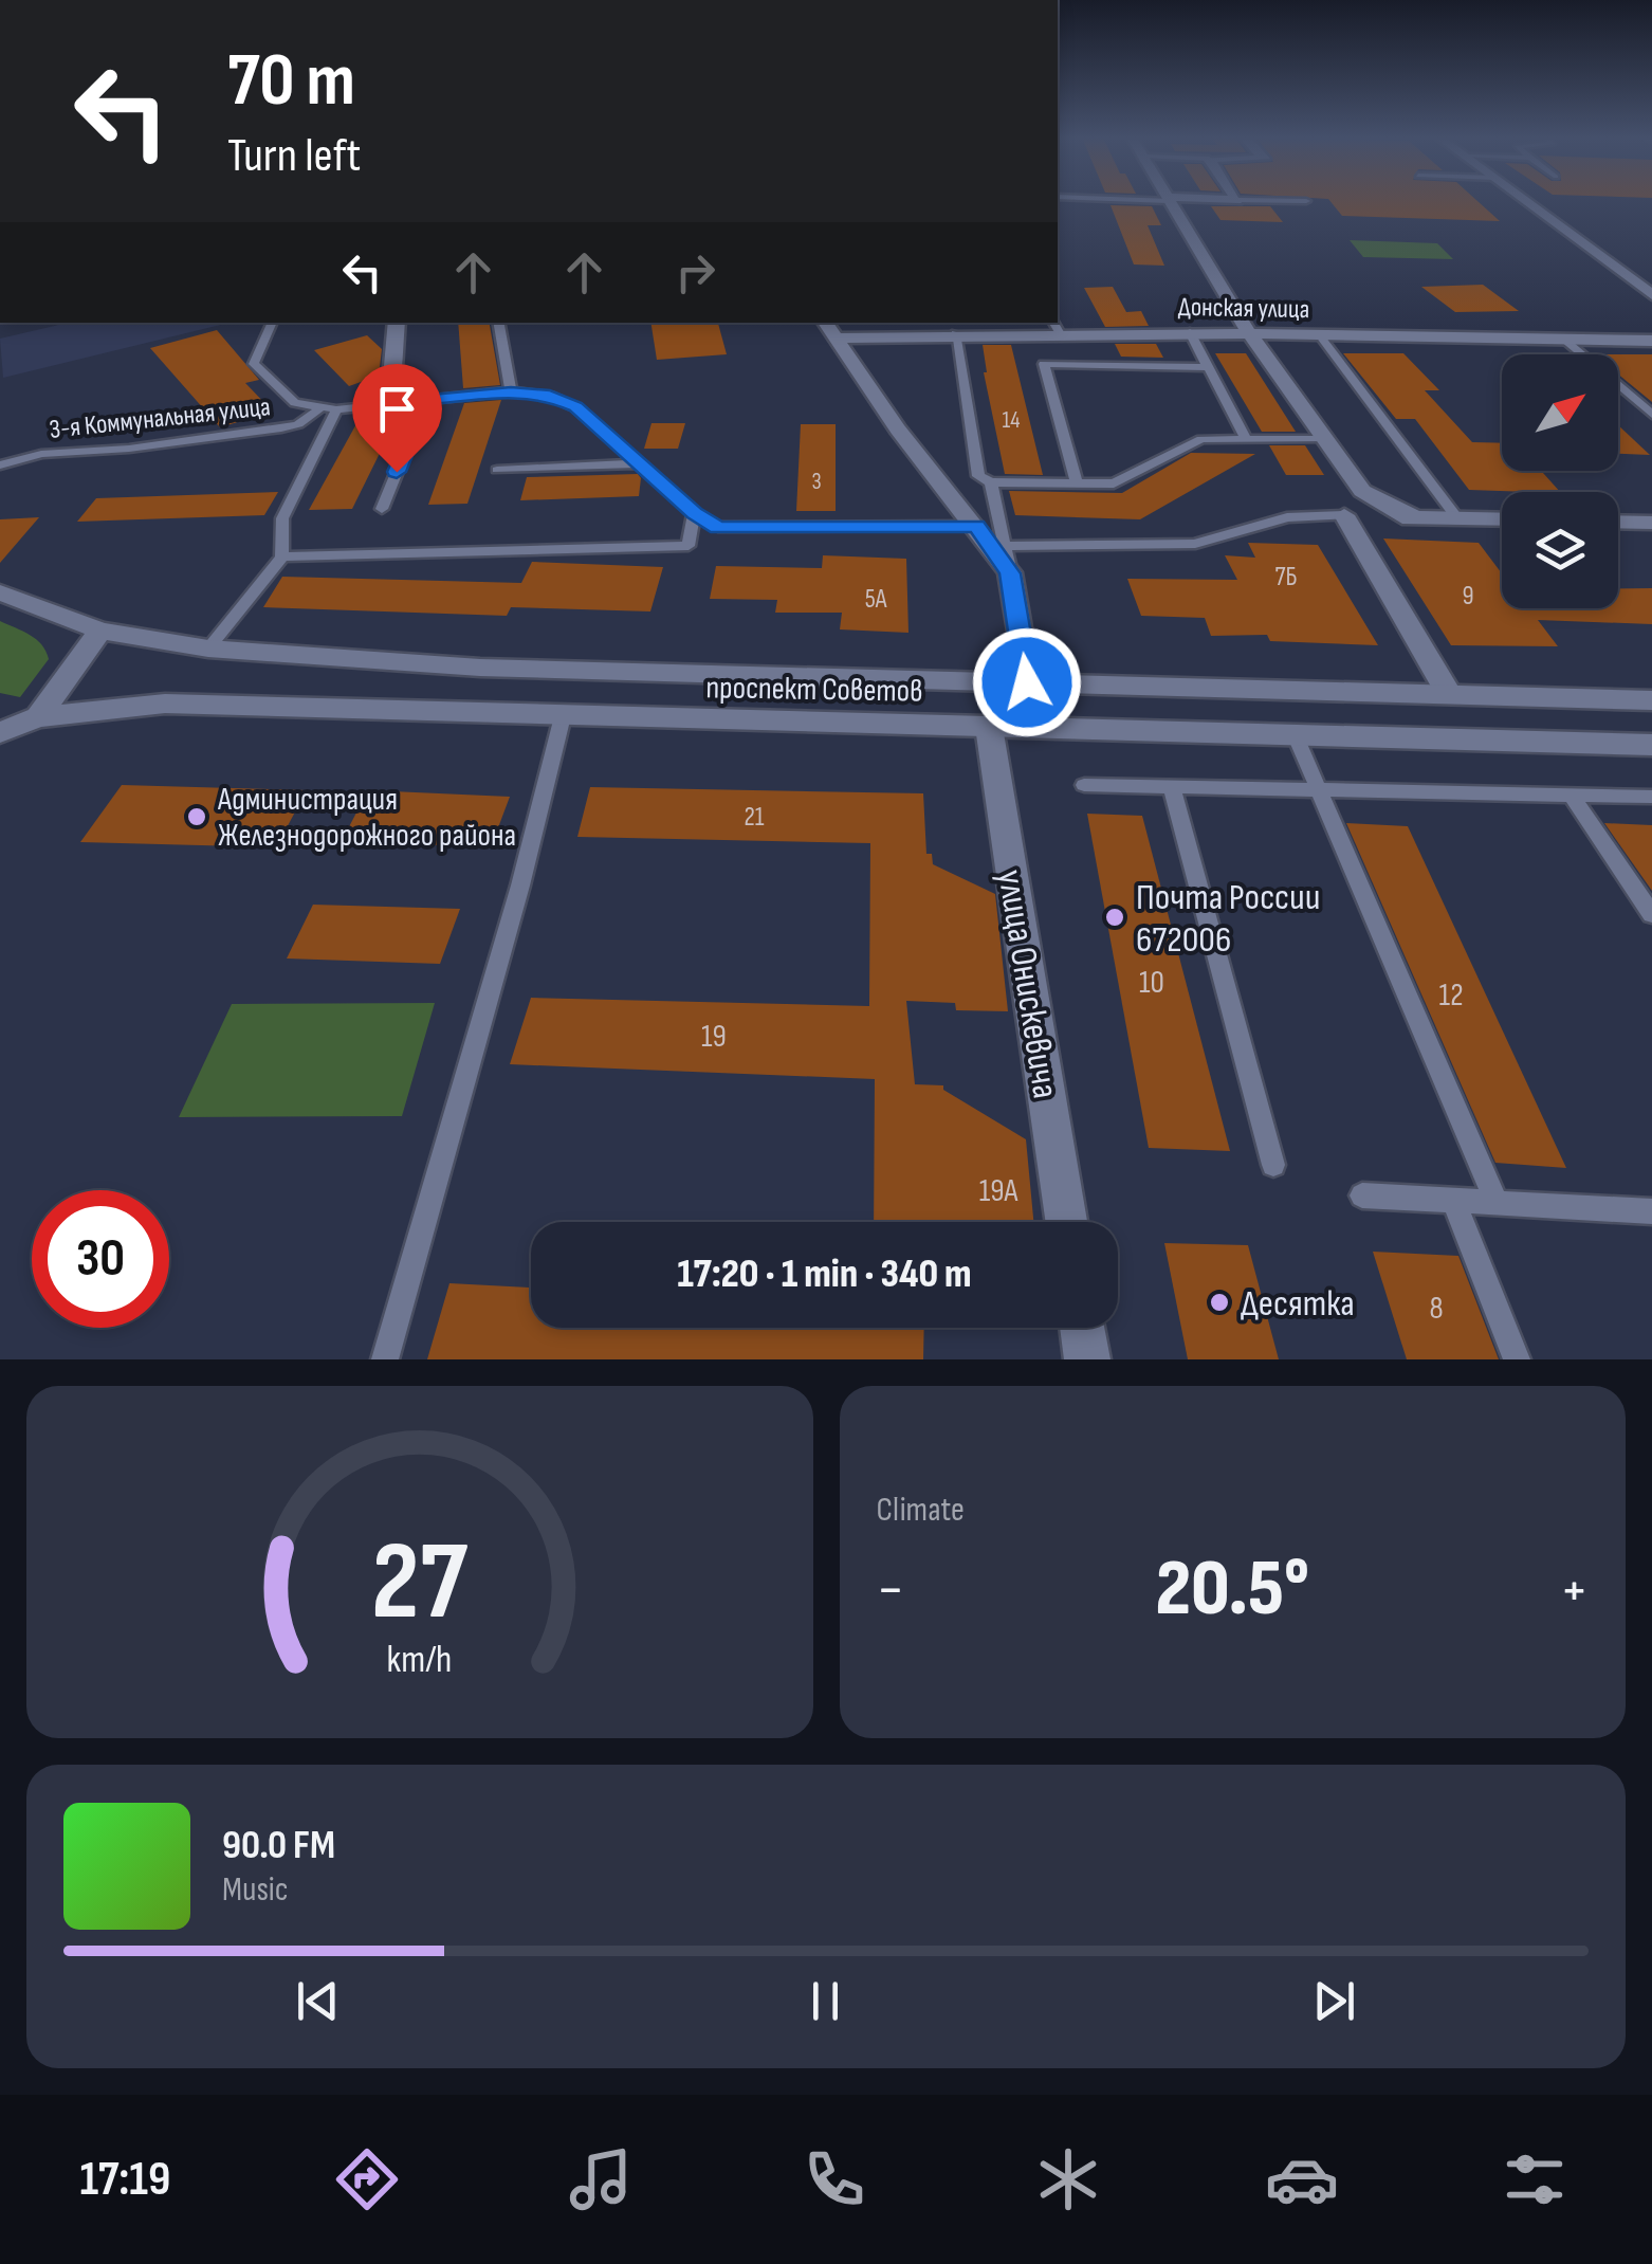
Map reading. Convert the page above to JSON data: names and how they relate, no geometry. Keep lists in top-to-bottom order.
{
  "streets": {
    "street": ["Донская улица", "проспект Советов", "улица Онискевича"],
    "lane": ["3-я Коммунальная улица"]
  },
  "crossings": [
    ["проспект Советов", "улица Онискевича"]
  ],
  "places": ["Администрация Железнодорожного района", "Почта России 672006", "Десятка"],
  "house_numbers": [
    "14",
    "3",
    "7Б",
    "9",
    "5А",
    "21",
    "10",
    "12",
    "19",
    "19А",
    "8"
  ],
  "north": "top right",
  "page": {
    "turn": ["70 m", "Turn left"],
    "limit": "30",
    "trip": "17:20 · 1 min · 340 m",
    "tile": "Climate",
    "heat": ["−", "20.5°", "+"],
    "song": ["90.0 FM", "Music"],
    "tabs": "17:19",
    "gauge": ["27", "km/h"]
  }
}
